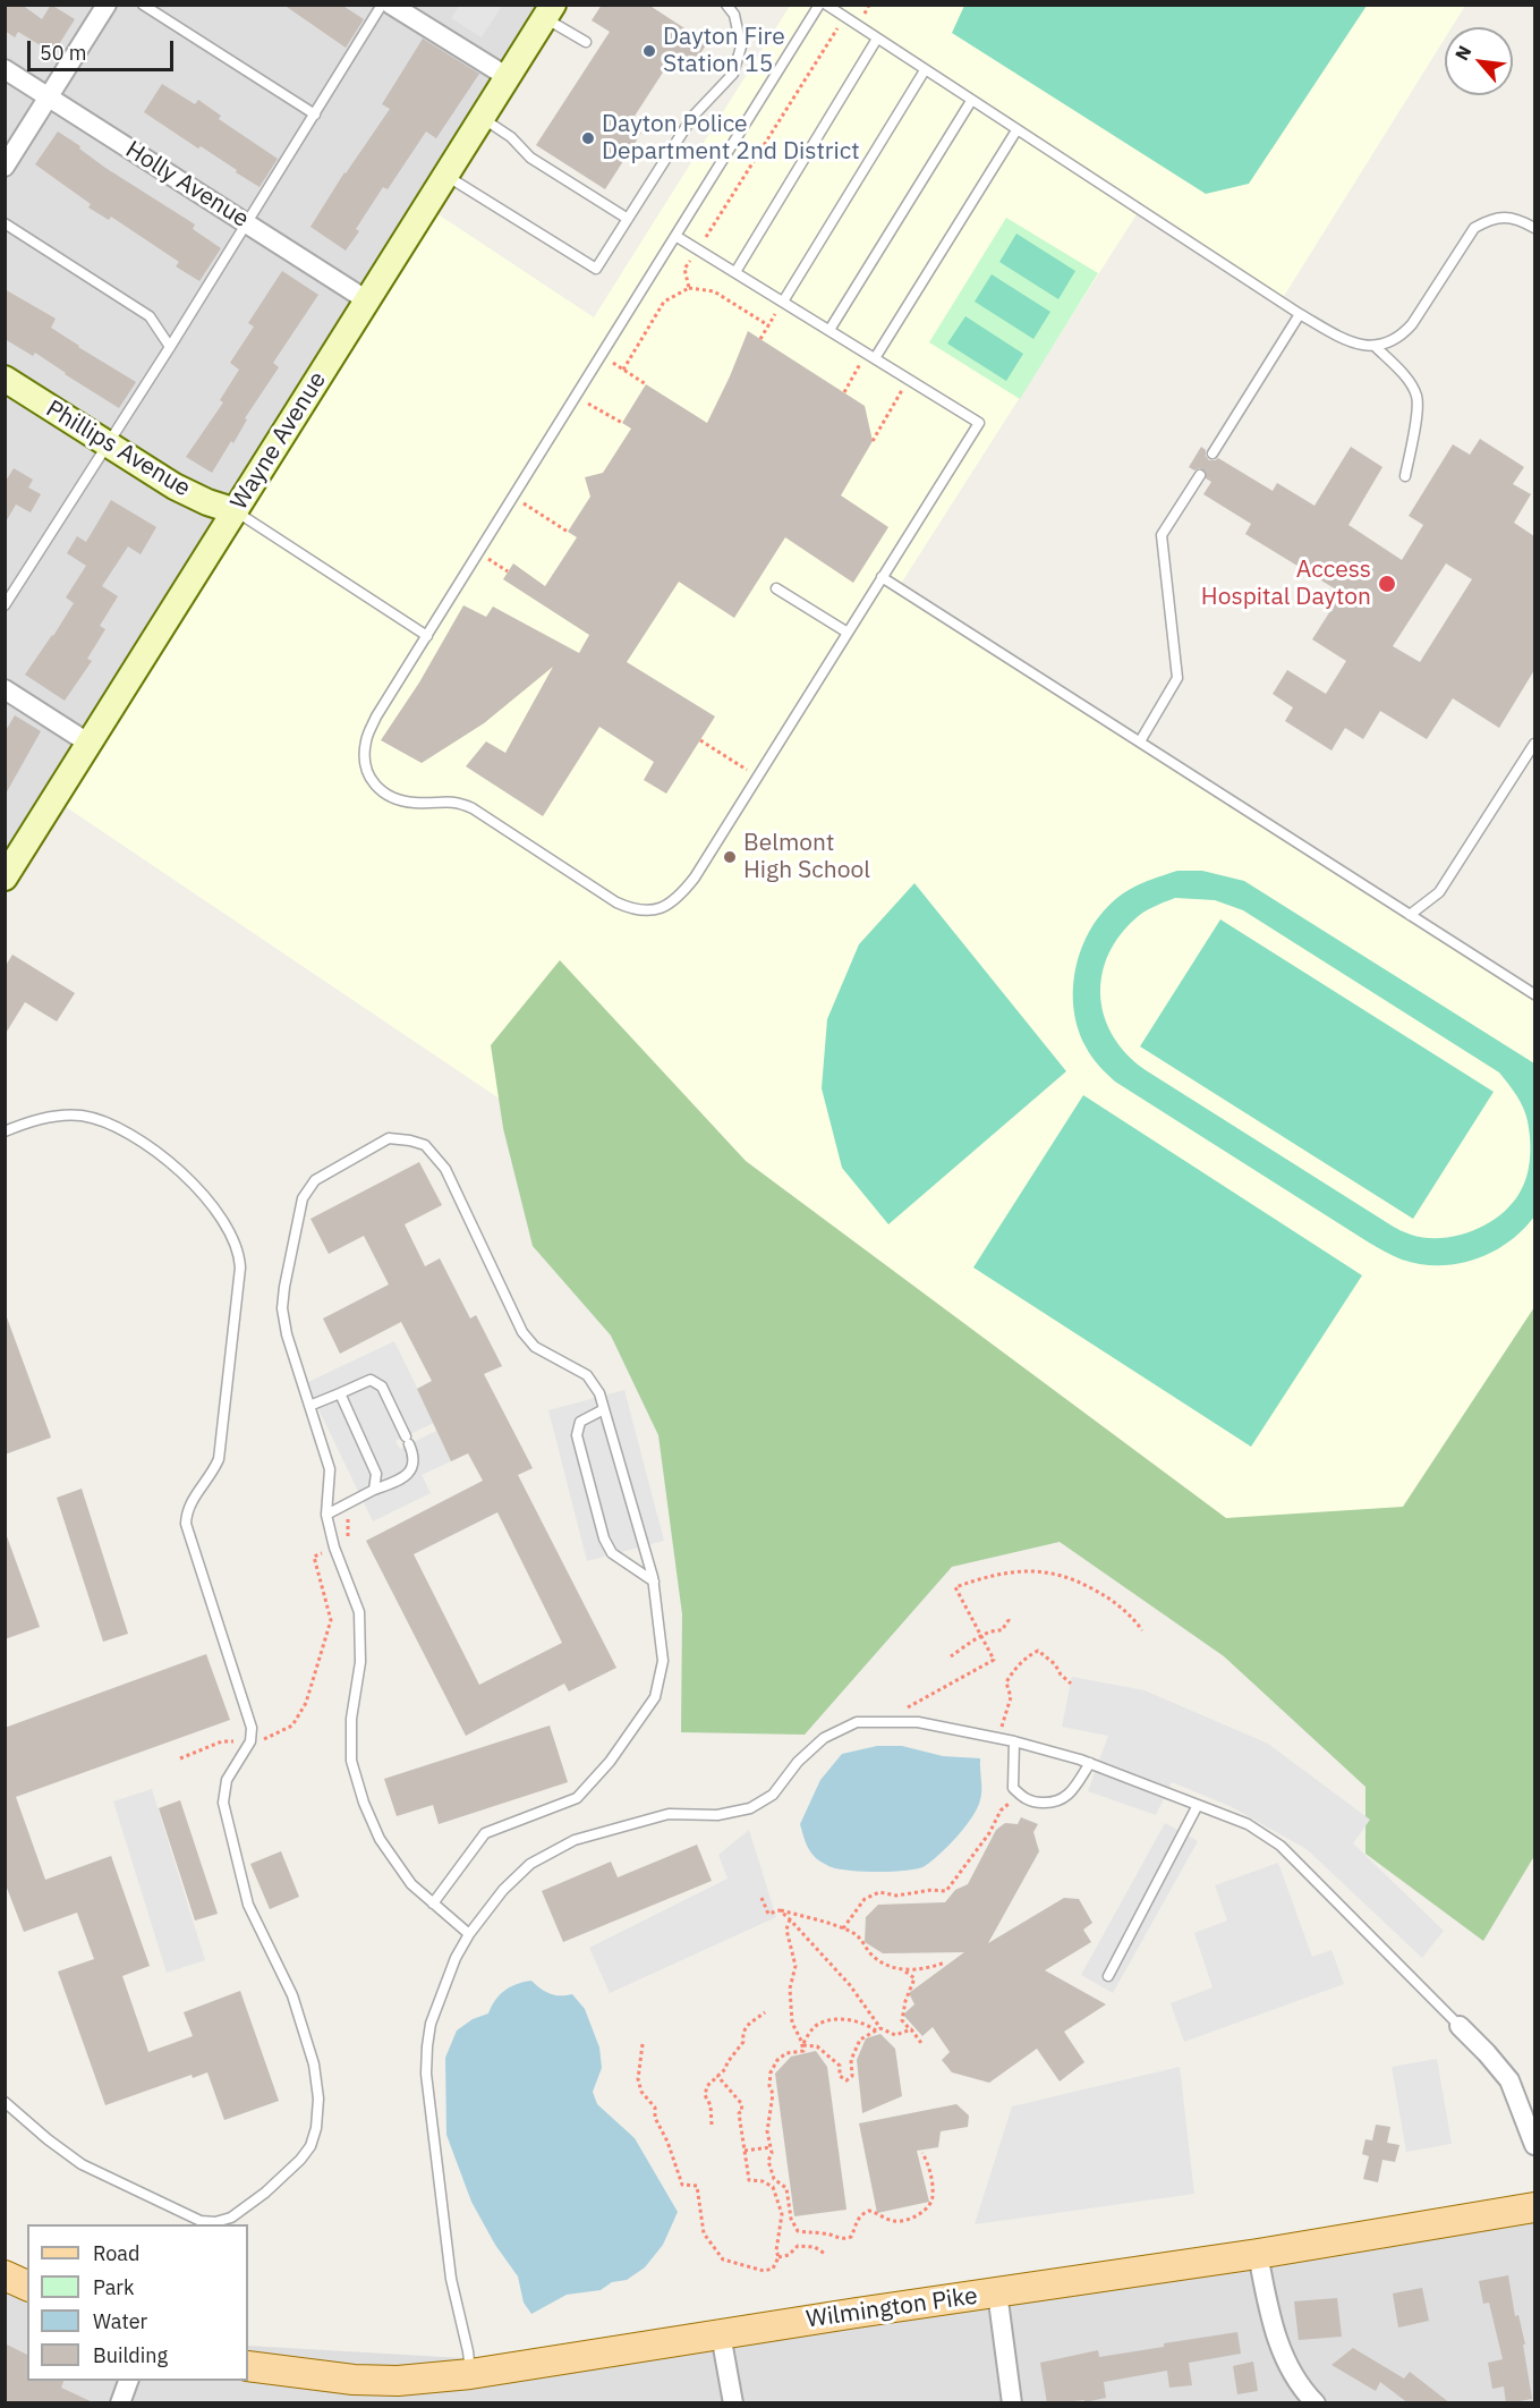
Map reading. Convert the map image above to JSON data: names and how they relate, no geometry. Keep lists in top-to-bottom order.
{
  "streets": {
    "main road": ["Wayne Avenue", "Phillips Avenue", "Wilmington Pike"],
    "street": ["Holly Avenue"]
  },
  "crossings": [
    ["Holly Avenue", "Wayne Avenue"],
    ["Wayne Avenue", "Phillips Avenue"]
  ],
  "places": [
    "Dayton Fire Station 15",
    "Dayton Police Department 2nd District",
    "Access Hospital Dayton",
    "Belmont High School"
  ],
  "legend": [
    "Road",
    "Park",
    "Water",
    "Building"
  ],
  "scale_bar": "50 m",
  "north": "top left"
}
